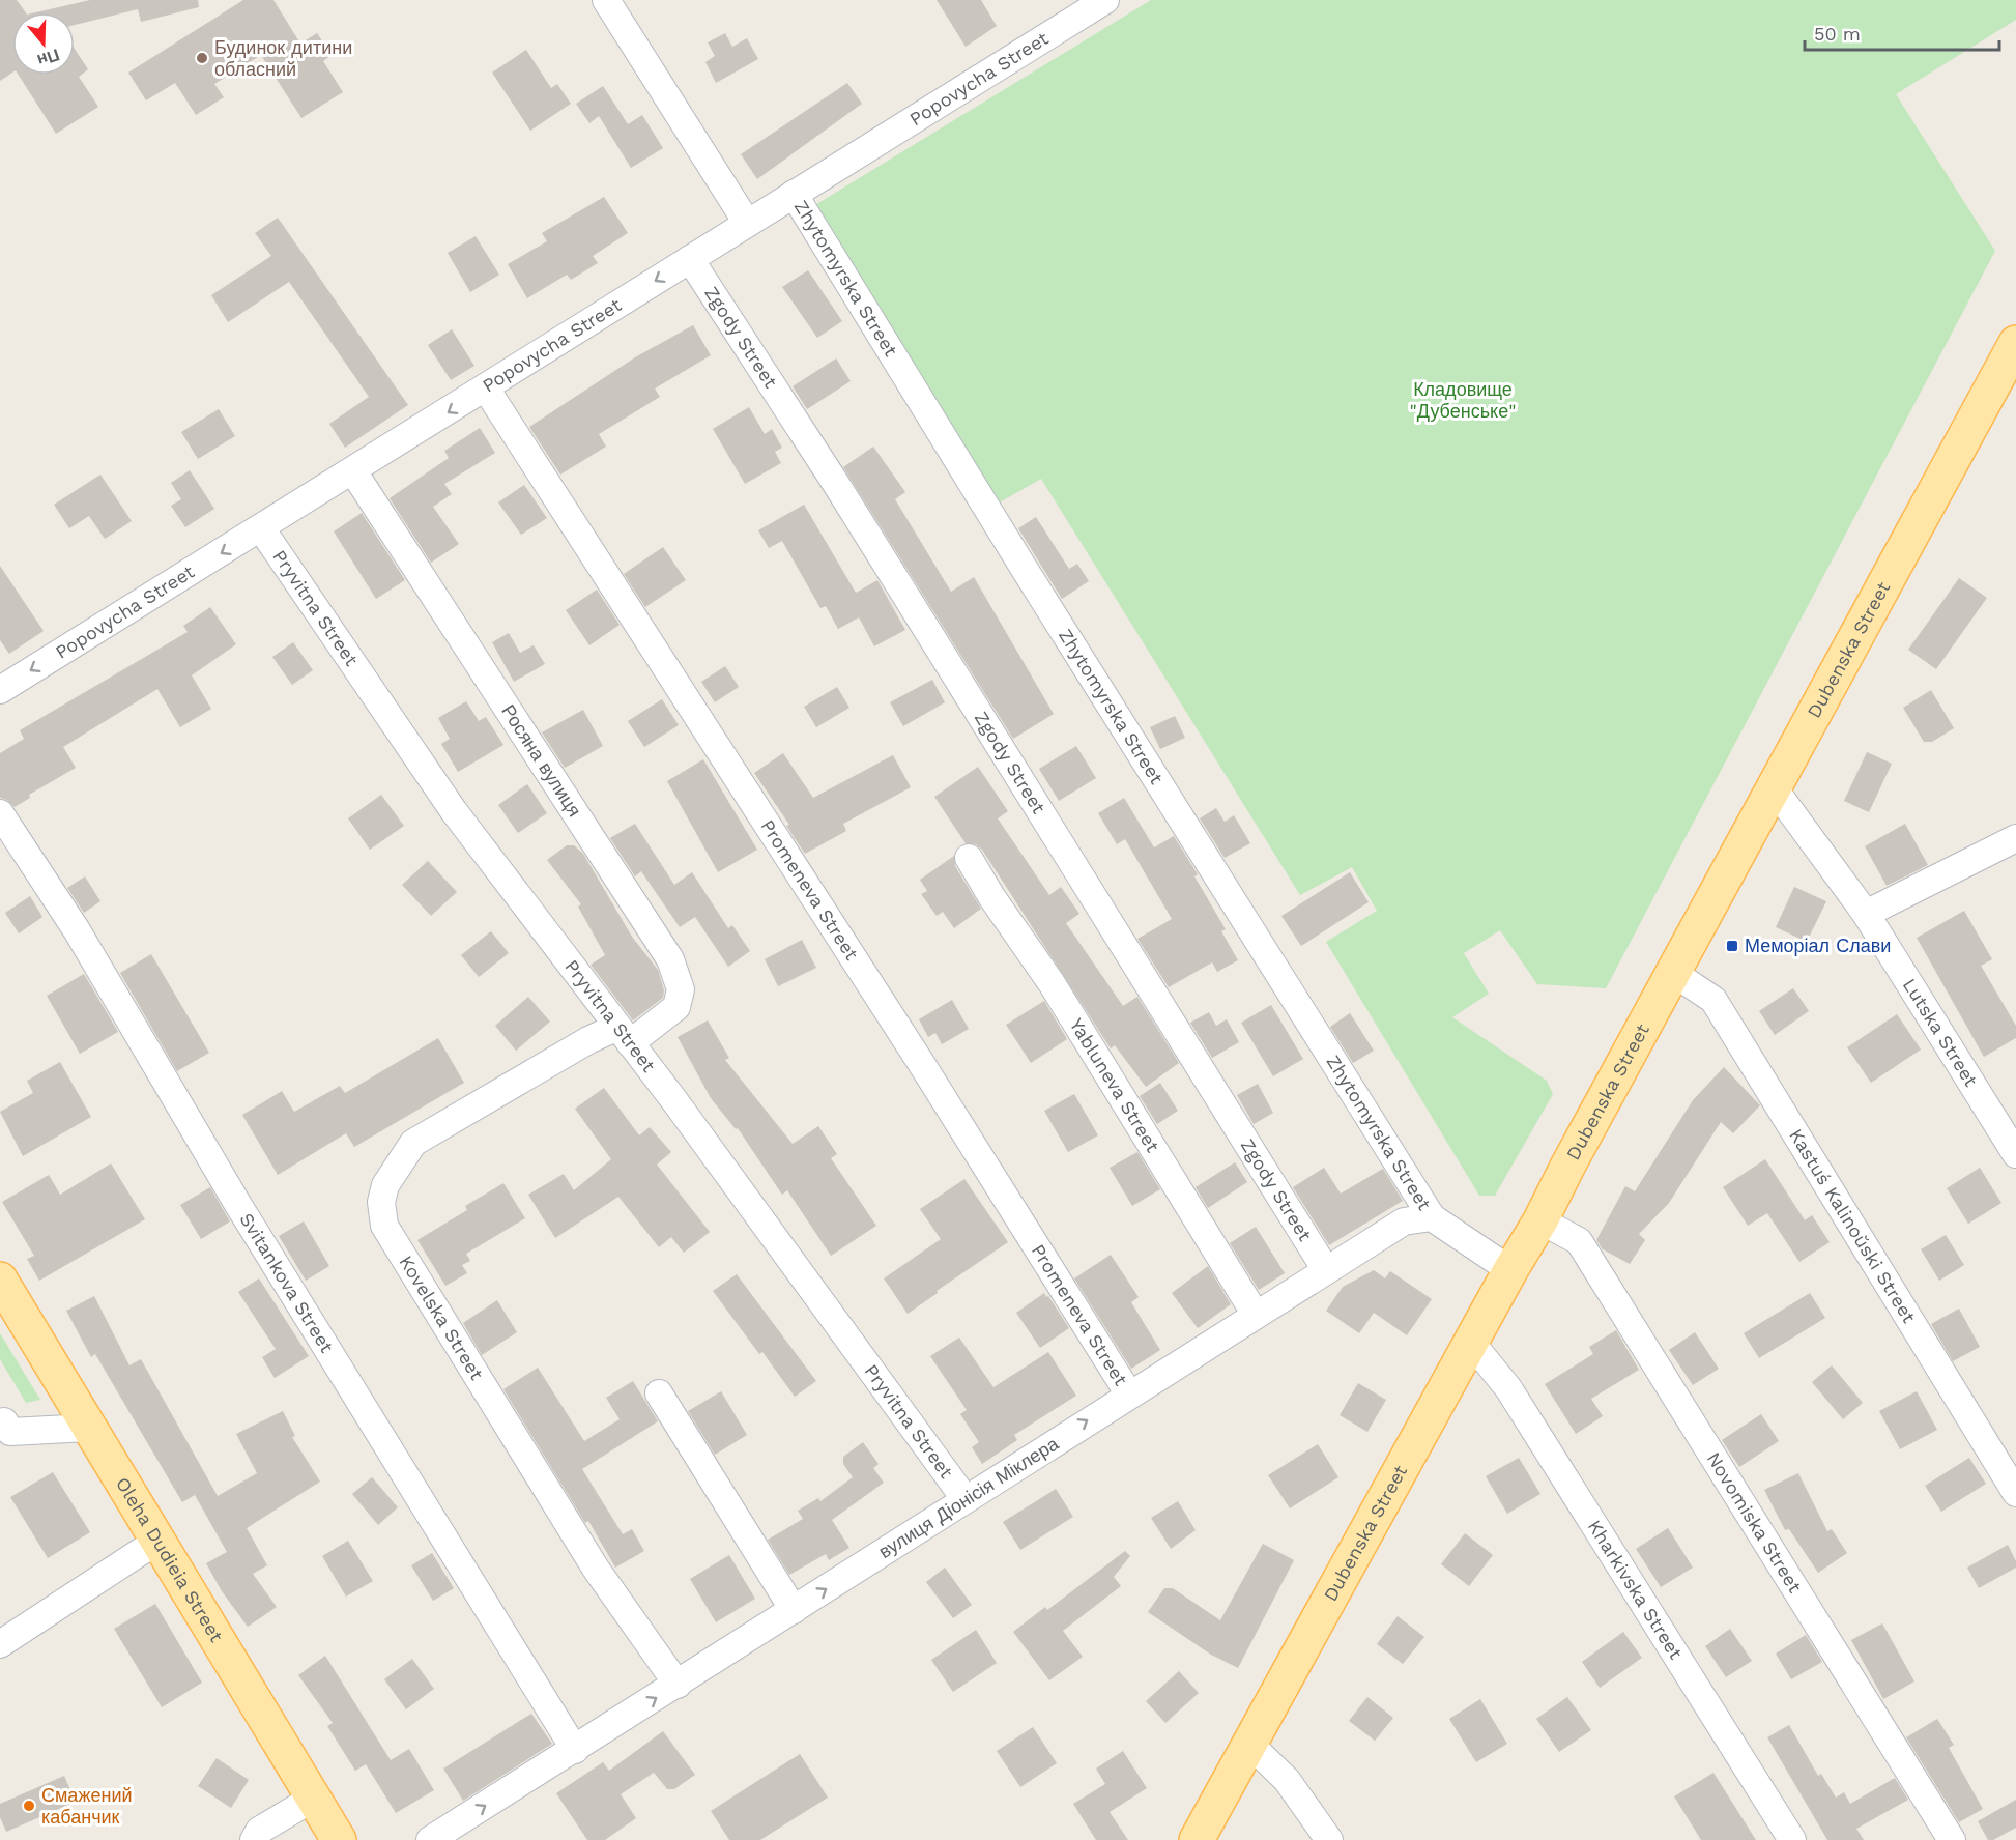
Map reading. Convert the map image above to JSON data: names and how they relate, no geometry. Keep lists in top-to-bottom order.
{
  "streets": {
    "main road": ["Dubenska Street", "Oleha Dudieia Street"],
    "street": [
      "Popovycha Street",
      "Zhytomyrska Street",
      "Zgody Street",
      "Pryvitna Street",
      "Росяна вулиця",
      "Promeneva Street",
      "Lutska Street",
      "Yabluneva Street",
      "Kastuś Kalinoŭski Street",
      "Svitankova Street",
      "Kovelska Street",
      "вулиця Діонісія Міклера",
      "Novomiska Street",
      "Kharkivska Street"
    ]
  },
  "crossings": [
    ["Popovycha Street", "Zhytomyrska Street"],
    ["Popovycha Street", "Zgody Street"],
    ["Popovycha Street", "Pryvitna Street"],
    ["Popovycha Street", "Росяна вулиця"],
    ["Popovycha Street", "Promeneva Street"],
    ["Zhytomyrska Street", "вулиця Діонісія Міклера"],
    ["Zgody Street", "вулиця Діонісія Міклера"],
    ["Pryvitna Street", "Росяна вулиця"],
    ["Pryvitna Street", "Kovelska Street"],
    ["Pryvitna Street", "вулиця Діонісія Міклера"],
    ["Dubenska Street", "Lutska Street"],
    ["Dubenska Street", "Kastuś Kalinoŭski Street"],
    ["Dubenska Street", "Novomiska Street"],
    ["Dubenska Street", "Kharkivska Street"],
    ["Росяна вулиця", "Kovelska Street"],
    ["Promeneva Street", "вулиця Діонісія Міклера"],
    ["Yabluneva Street", "вулиця Діонісія Міклера"],
    ["Svitankova Street", "вулиця Діонісія Міклера"],
    ["Kovelska Street", "вулиця Діонісія Міклера"]
  ],
  "one_way": ["Popovycha Street", "вулиця Діонісія Міклера"],
  "parks": ["Кладовище \"Дубенське\""],
  "places": {
    "other": ["Будинок дитини обласний", "Смажений кабанчик"],
    "transit": ["Меморіал Слави"]
  },
  "scale_bar": "50 m",
  "north": "bottom"
}
